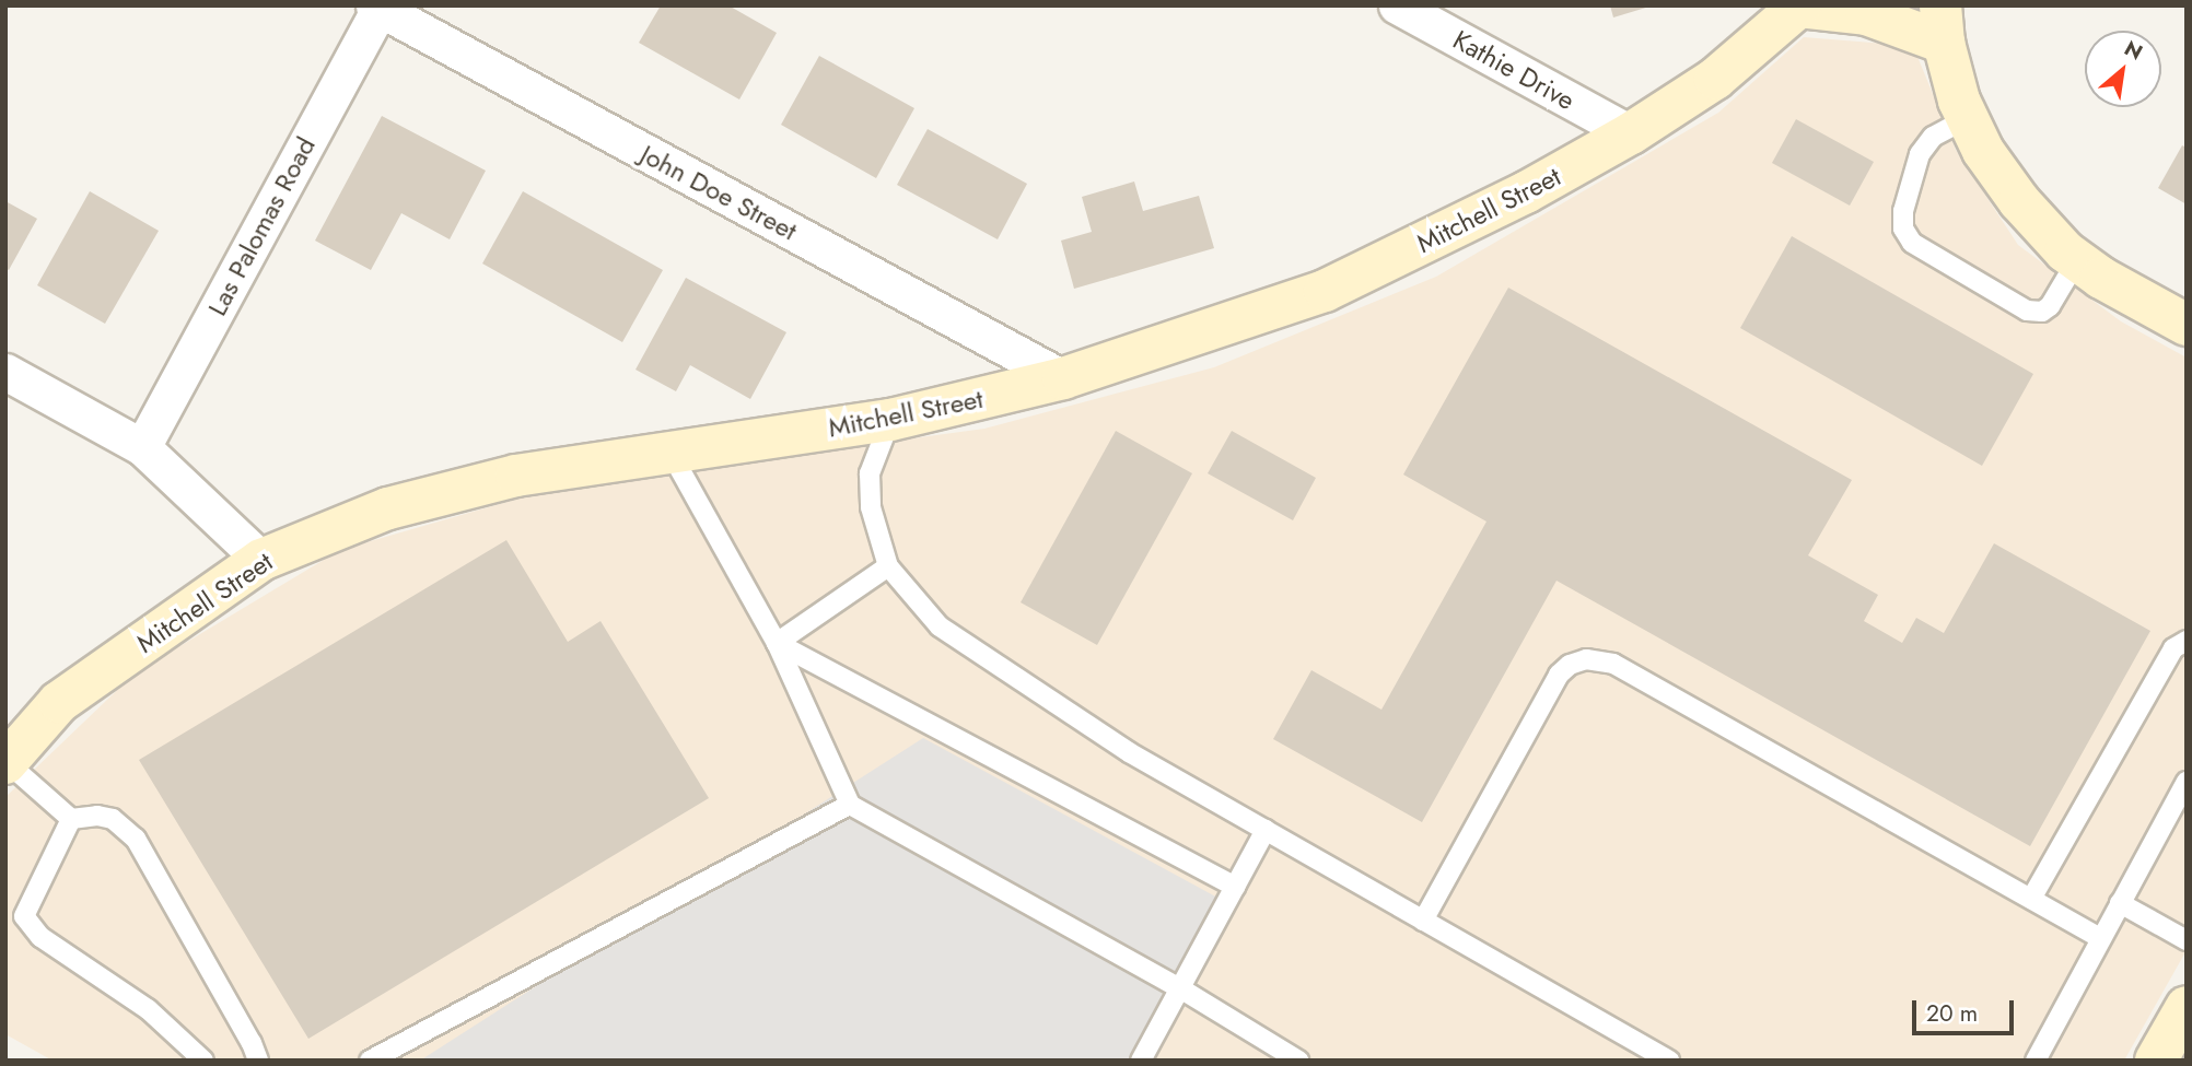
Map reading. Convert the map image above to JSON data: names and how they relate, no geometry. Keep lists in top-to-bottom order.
{
  "streets": {
    "street": [
      "Kathie Drive",
      "John Doe Street",
      "Mitchell Street",
      "Las Palomas Road"
    ]
  },
  "crossings": [
    ["Kathie Drive", "Mitchell Street"],
    ["John Doe Street", "Mitchell Street"],
    ["John Doe Street", "Las Palomas Road"]
  ],
  "scale_bar": "20 m",
  "north": "top right"
}
